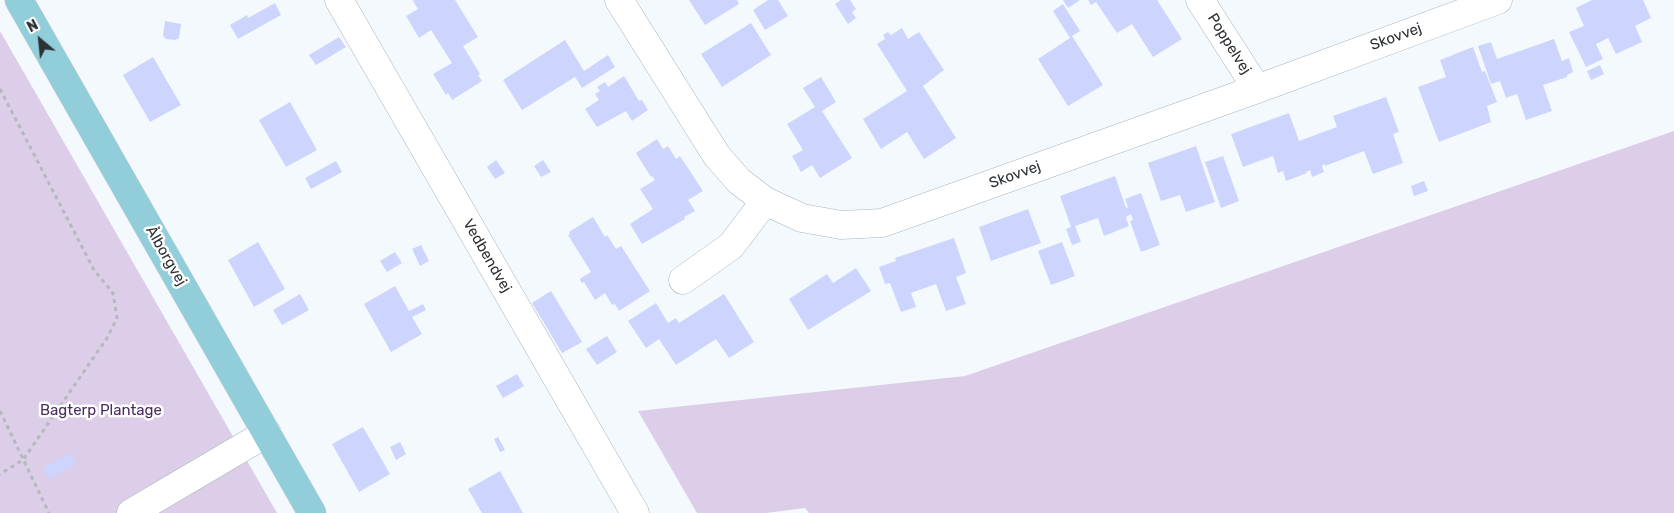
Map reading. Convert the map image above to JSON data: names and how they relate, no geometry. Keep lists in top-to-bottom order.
{
  "streets": {
    "main road": ["Ålborgvej"],
    "street": ["Skovvej", "Poppelvej", "Vedbendvej"]
  },
  "crossings": [
    ["Skovvej", "Poppelvej"]
  ],
  "parks": ["Bagterp Plantage"],
  "north": "top left"
}
